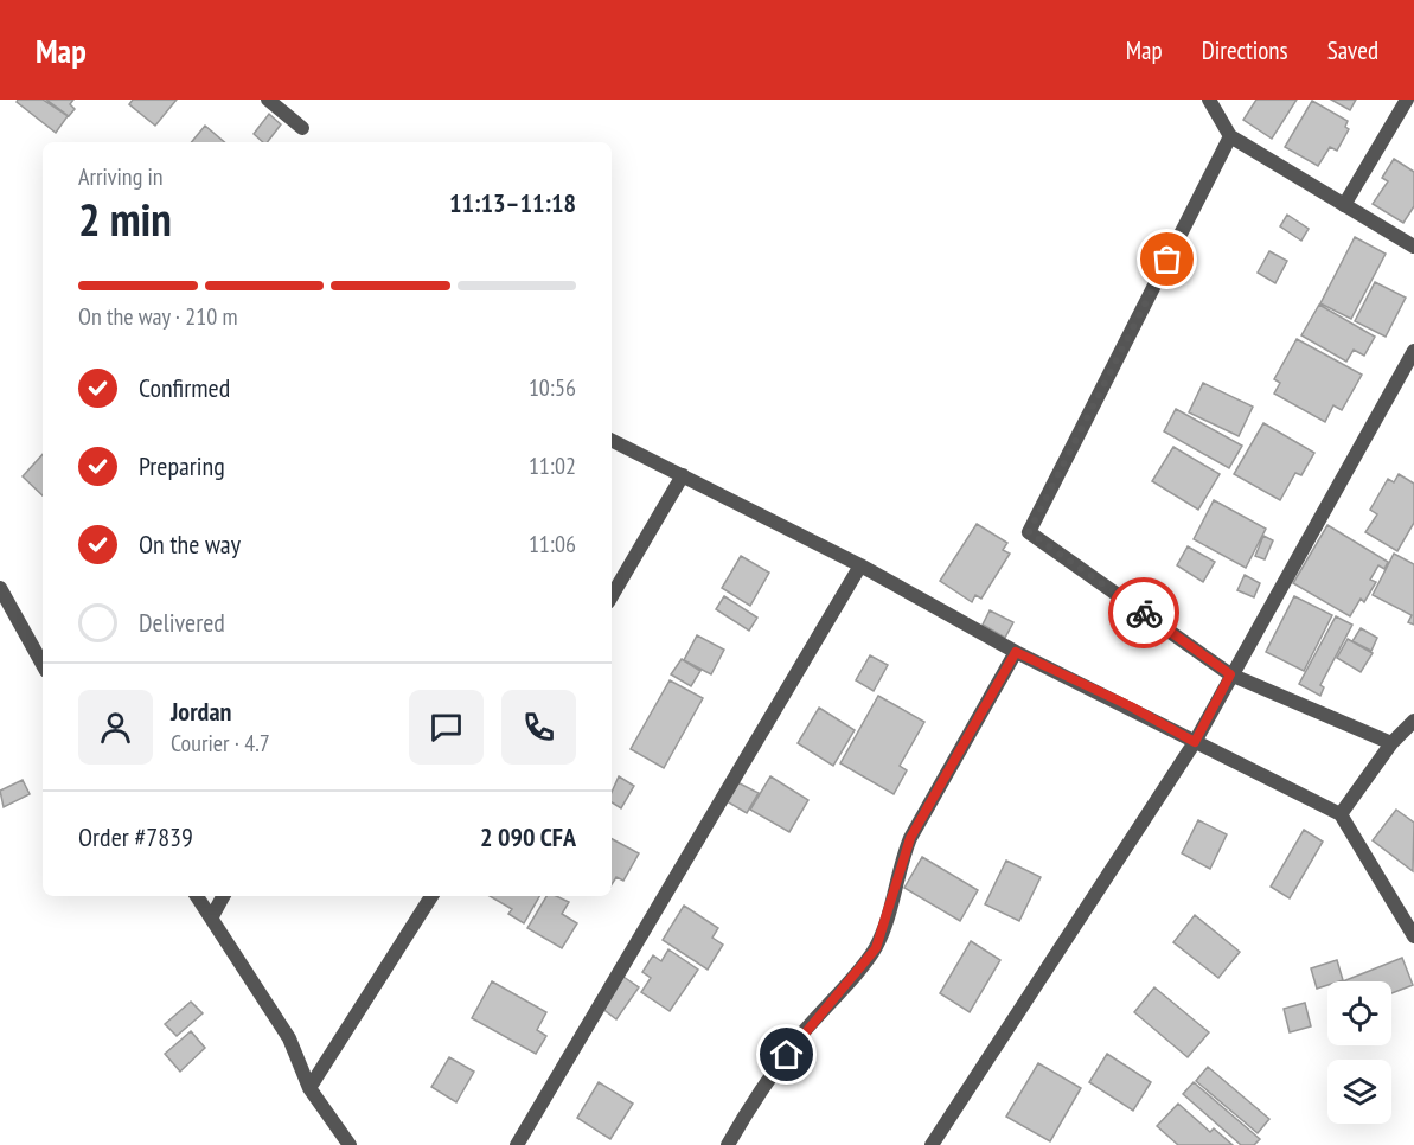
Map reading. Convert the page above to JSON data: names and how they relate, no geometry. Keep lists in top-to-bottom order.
{
  "page": {
    "header": "Map",
    "nav": ["Map", "Directions", "Saved"],
    "heading": ["2 min", "Arriving in", "11:13–11:18"],
    "panel": [
      "Jordan",
      "Courier · 4.7",
      "Order #7839",
      "2 090 CFA"
    ],
    "bar": "On the way · 210 m",
    "list": [
      ["Confirmed", "10:56"],
      ["Preparing", "11:02"],
      ["On the way", "11:06"],
      "Delivered"
    ]
  }
}
